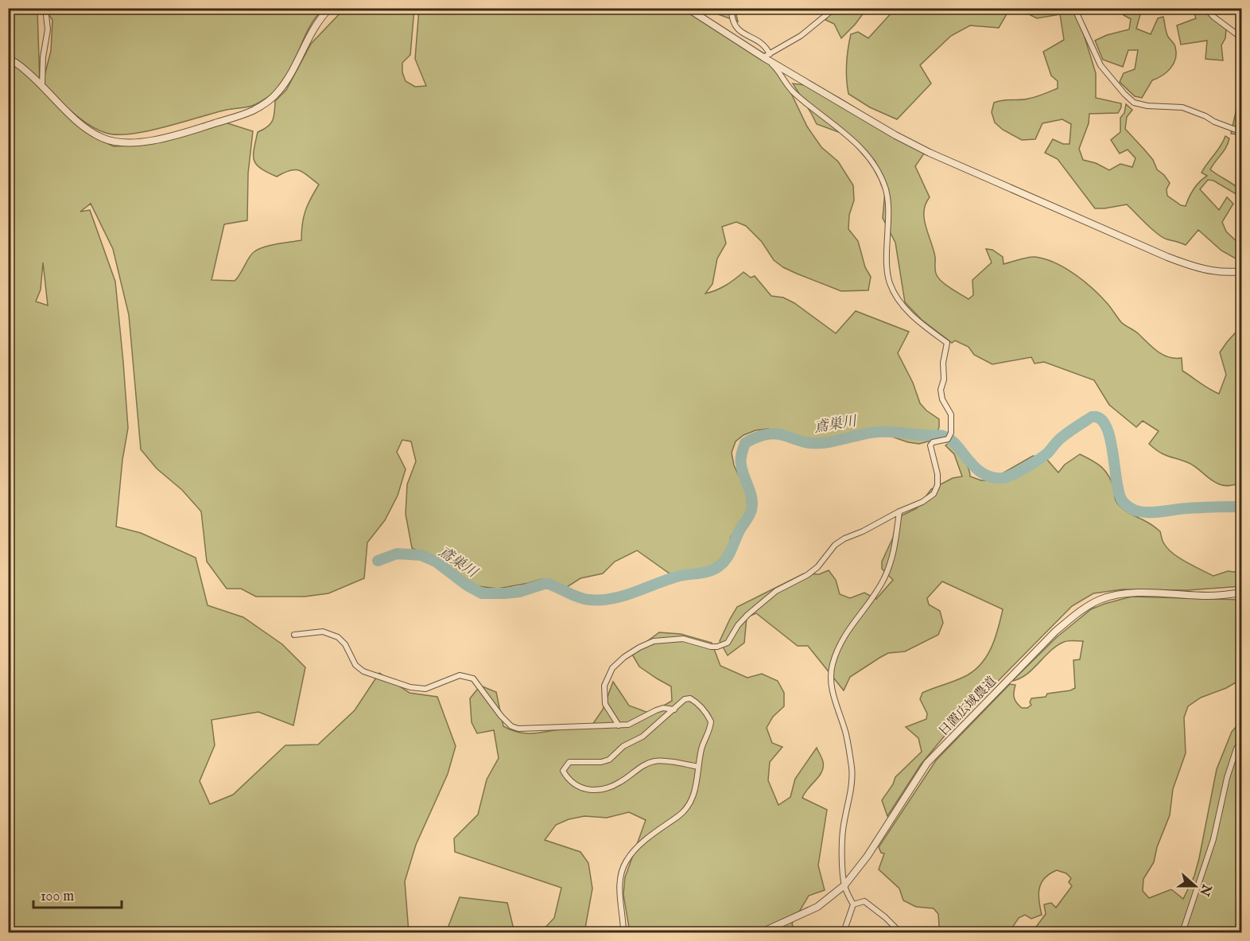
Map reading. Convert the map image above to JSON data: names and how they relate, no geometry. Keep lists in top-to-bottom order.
{
  "streets": {
    "street": ["日置広域農道"]
  },
  "water": ["鳶巣川"],
  "scale_bar": "100 m",
  "north": "right"
}
